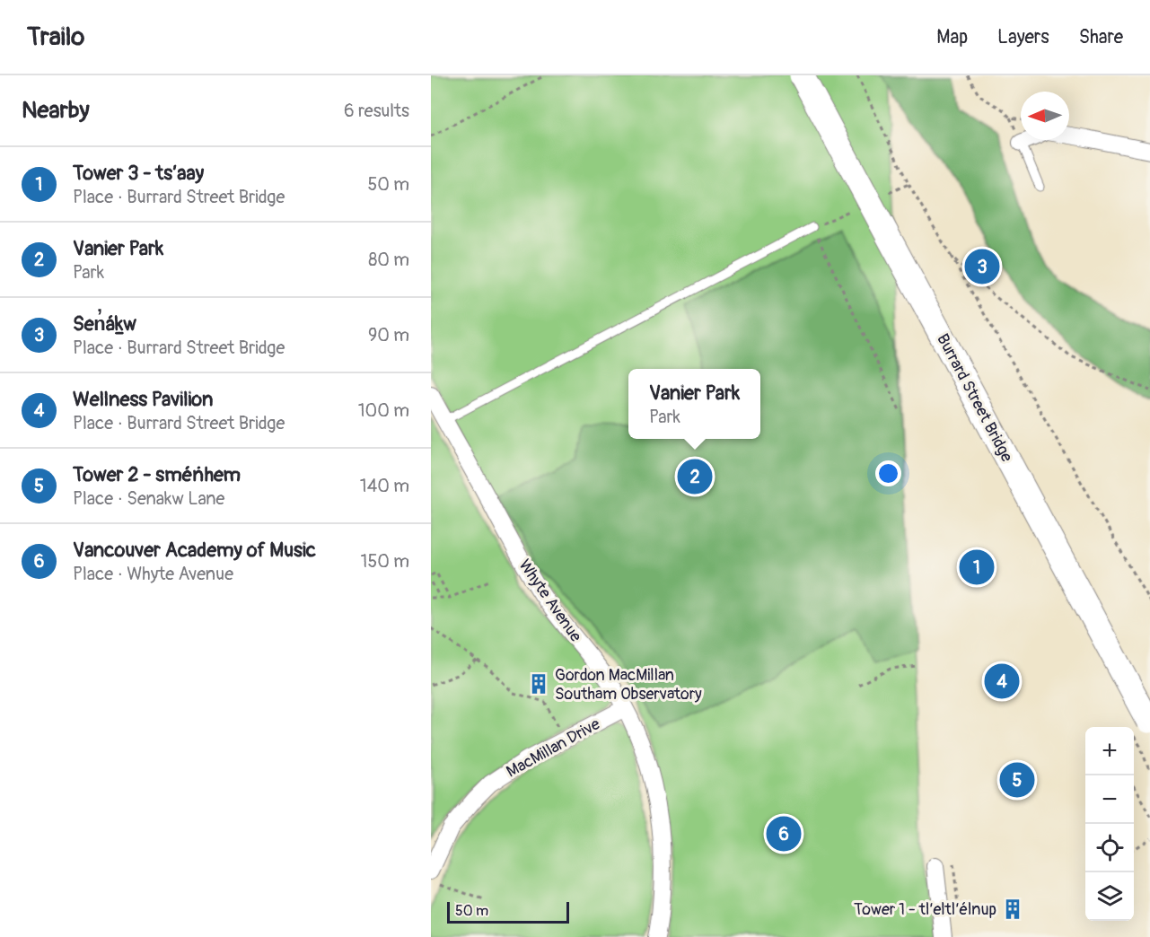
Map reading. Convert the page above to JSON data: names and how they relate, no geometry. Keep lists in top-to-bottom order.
{
  "streets": {
    "main road": ["Burrard Street Bridge"],
    "street": ["Whyte Avenue", "MacMillan Drive"]
  },
  "crossings": [
    ["Whyte Avenue", "MacMillan Drive"]
  ],
  "places": {
    "building": ["Gordon MacMillan Southam Observatory", "Tower 1 - tl’eltl’élnup"]
  },
  "scale_bar": "50 m",
  "north": "left",
  "page": {
    "header": "Trailo",
    "nav": ["Map", "Layers", "Share"],
    "heading": ["Nearby", "6 results"],
    "list": [
      {
        "mark": "1",
        "name": "Tower 3 - ts’aay",
        "note": "Place · Burrard Street Bridge",
        "value": "50 m"
      },
      {
        "mark": "2",
        "name": "Vanier Park",
        "note": "Park",
        "value": "80 m"
      },
      {
        "mark": "3",
        "name": "Sen̓áḵw",
        "note": "Place · Burrard Street Bridge",
        "value": "90 m"
      },
      {
        "mark": "4",
        "name": "Wellness Pavilion",
        "note": "Place · Burrard Street Bridge",
        "value": "100 m"
      },
      {
        "mark": "5",
        "name": "Tower 2 - sméṅhem",
        "note": "Place · Senakw Lane",
        "value": "140 m"
      },
      {
        "mark": "6",
        "name": "Vancouver Academy of Music",
        "note": "Place · Whyte Avenue",
        "value": "150 m"
      }
    ],
    "pins": [
      "3",
      "2",
      "1",
      "4",
      "5",
      "6"
    ],
    "popup": ["Vanier Park", "Park"],
    "map_buttons": ["+", "−"],
    "scale": "50 m"
  }
}
